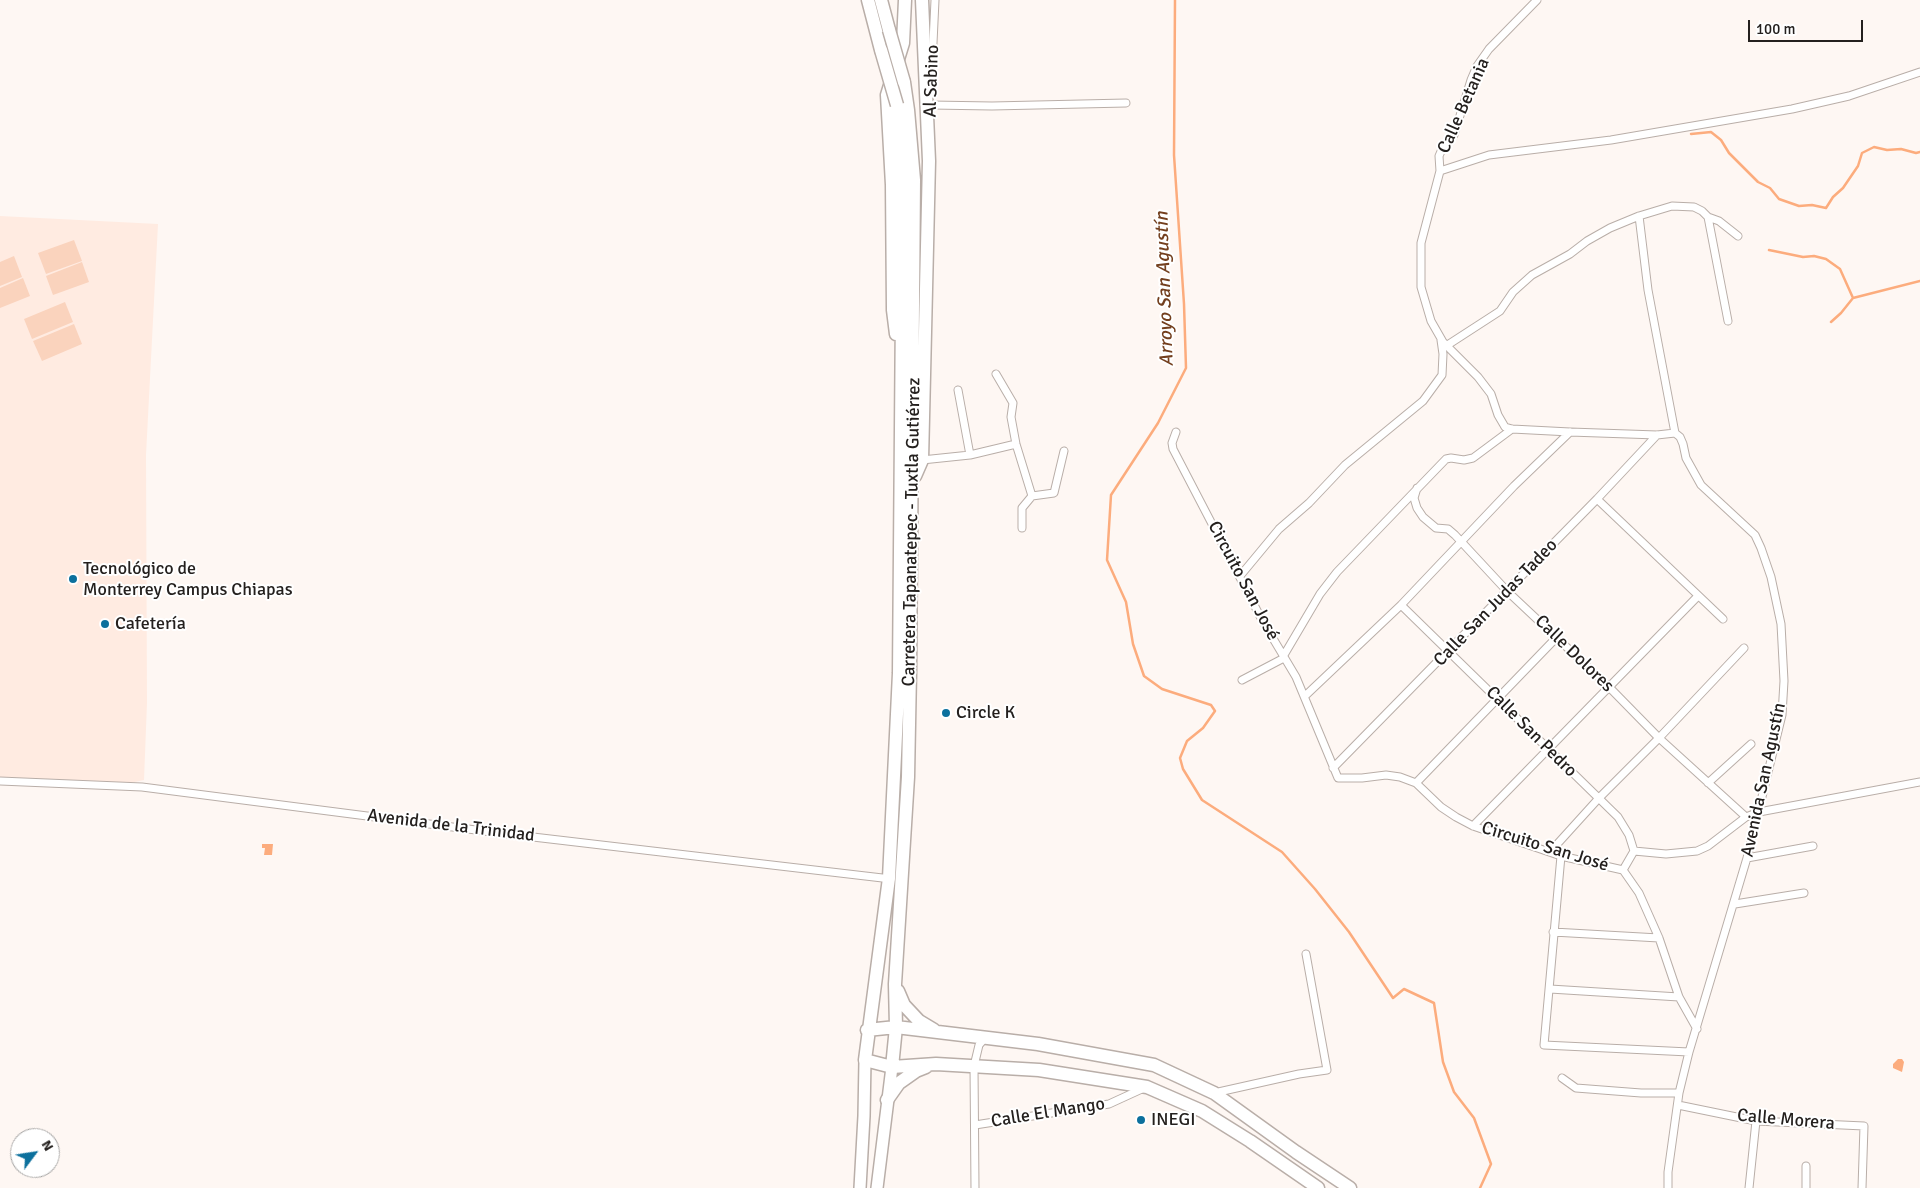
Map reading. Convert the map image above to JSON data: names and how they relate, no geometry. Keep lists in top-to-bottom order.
{
  "streets": {
    "highway": ["Carretera Tapanatepec - Tuxtla Gutiérrez"],
    "street": [
      "Al Sabino",
      "Calle Betania",
      "Circuito San José",
      "Calle San Judas Tadeo",
      "Calle Dolores",
      "Calle San Pedro",
      "Avenida San Agustín",
      "Avenida de la Trinidad",
      "Calle El Mango",
      "Calle Morera"
    ]
  },
  "crossings": [
    ["Carretera Tapanatepec - Tuxtla Gutiérrez", "Avenida de la Trinidad"],
    ["Circuito San José", "Calle San Judas Tadeo"],
    ["Circuito San José", "Avenida San Agustín"],
    ["Calle San Judas Tadeo", "Calle Dolores"],
    ["Calle San Judas Tadeo", "Calle San Pedro"],
    ["Avenida San Agustín", "Calle Morera"]
  ],
  "water": ["Arroyo San Agustín"],
  "places": [
    "Tecnológico de Monterrey Campus Chiapas",
    "Cafetería",
    "Circle K",
    "INEGI"
  ],
  "scale_bar": "100 m",
  "north": "top right"
}
